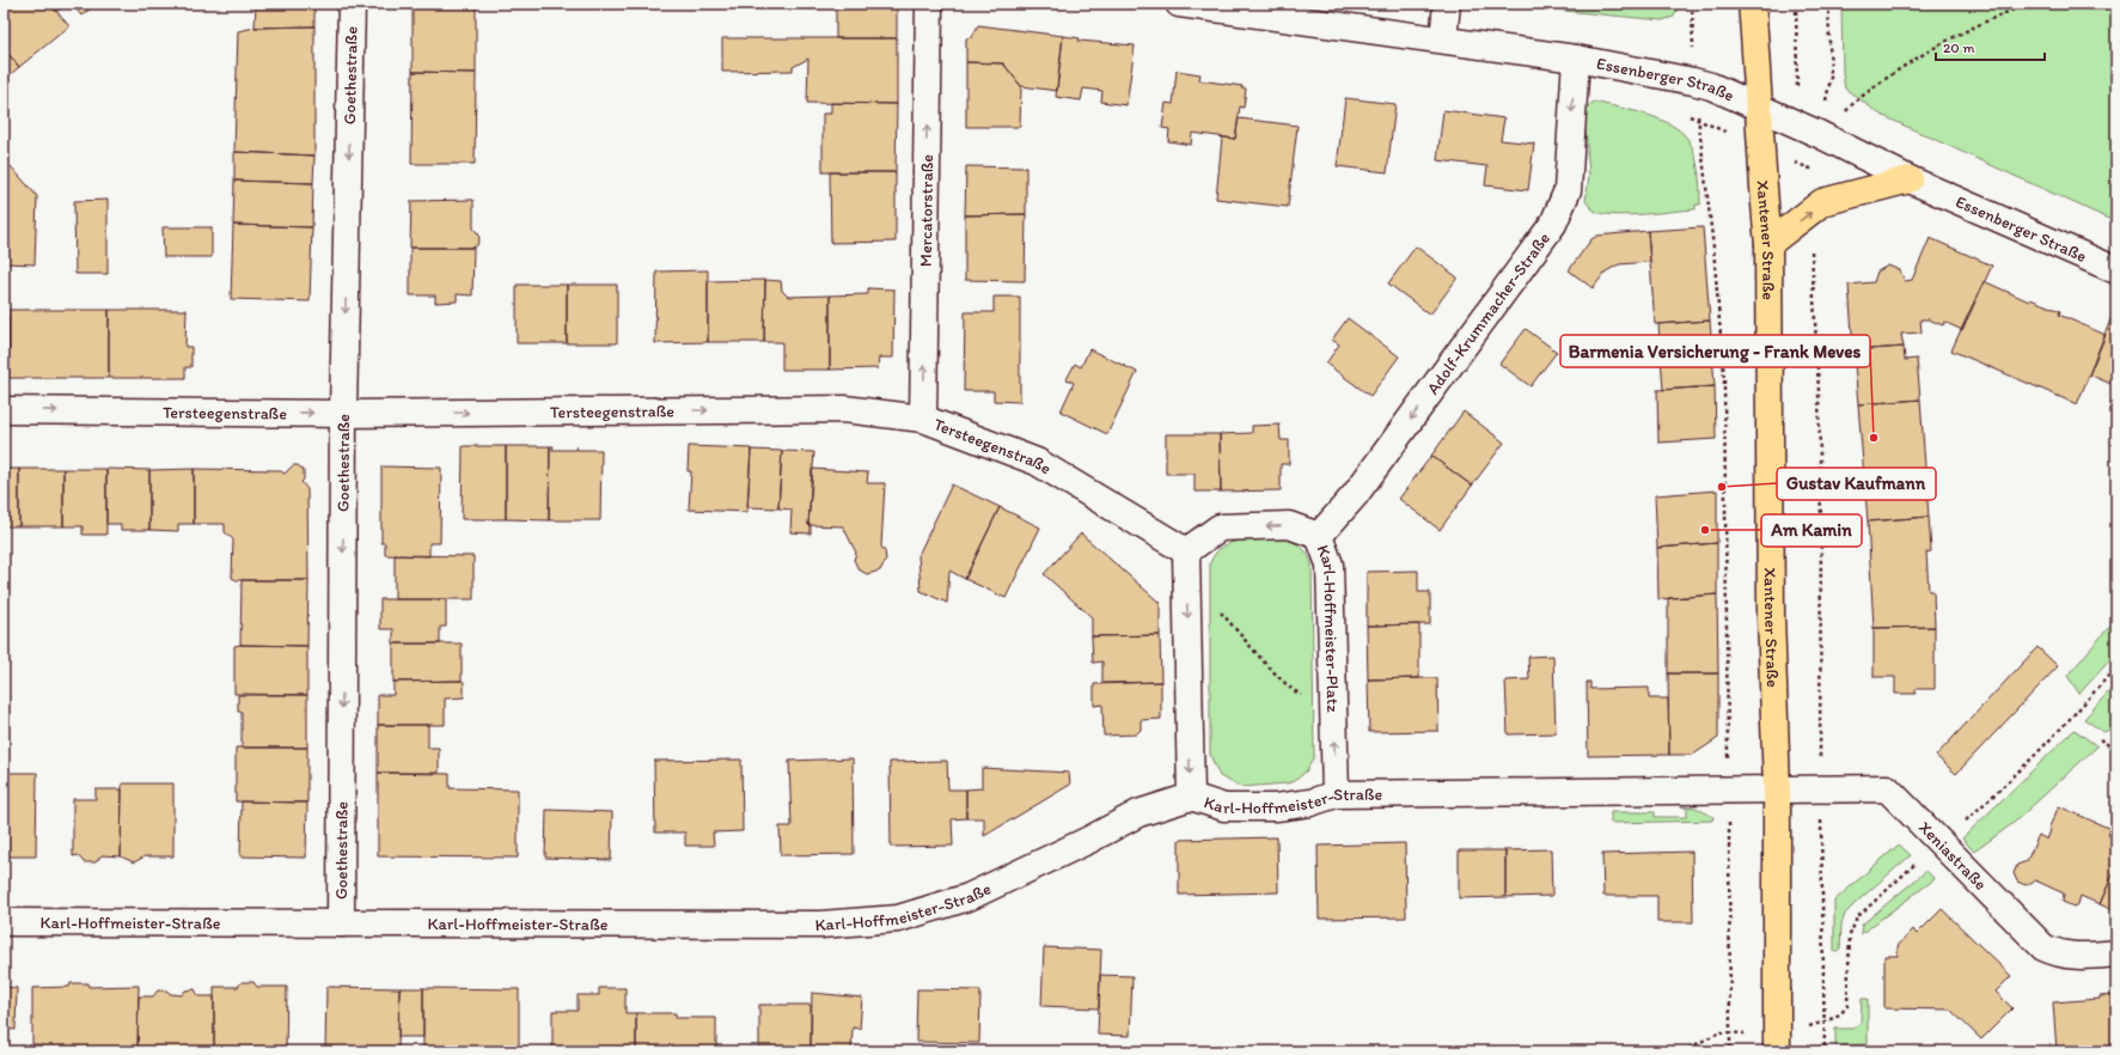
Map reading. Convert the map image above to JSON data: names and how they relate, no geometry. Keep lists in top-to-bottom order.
{
  "streets": {
    "main road": ["Xantener Straße"],
    "street": [
      "Goethestraße",
      "Essenberger Straße",
      "Mercatorstraße",
      "Adolf-Krummacher-Straße",
      "Tersteegenstraße",
      "Karl-Hoffmeister-Platz",
      "Karl-Hoffmeister-Straße",
      "Xeniastraße"
    ]
  },
  "crossings": [
    ["Goethestraße", "Tersteegenstraße"],
    ["Goethestraße", "Karl-Hoffmeister-Straße"],
    ["Essenberger Straße", "Xantener Straße"],
    ["Essenberger Straße", "Adolf-Krummacher-Straße"],
    ["Mercatorstraße", "Tersteegenstraße"],
    ["Xantener Straße", "Karl-Hoffmeister-Straße"],
    ["Xantener Straße", "Xeniastraße"],
    ["Adolf-Krummacher-Straße", "Karl-Hoffmeister-Platz"],
    ["Tersteegenstraße", "Karl-Hoffmeister-Platz"],
    ["Karl-Hoffmeister-Platz", "Karl-Hoffmeister-Straße"],
    ["Karl-Hoffmeister-Straße", "Xeniastraße"]
  ],
  "one_way": [
    "Goethestraße",
    "Mercatorstraße",
    "Adolf-Krummacher-Straße",
    "Tersteegenstraße"
  ],
  "places": ["Barmenia Versicherung - Frank Meves", "Gustav Kaufmann", "Am Kamin"],
  "scale_bar": "20 m"
}
